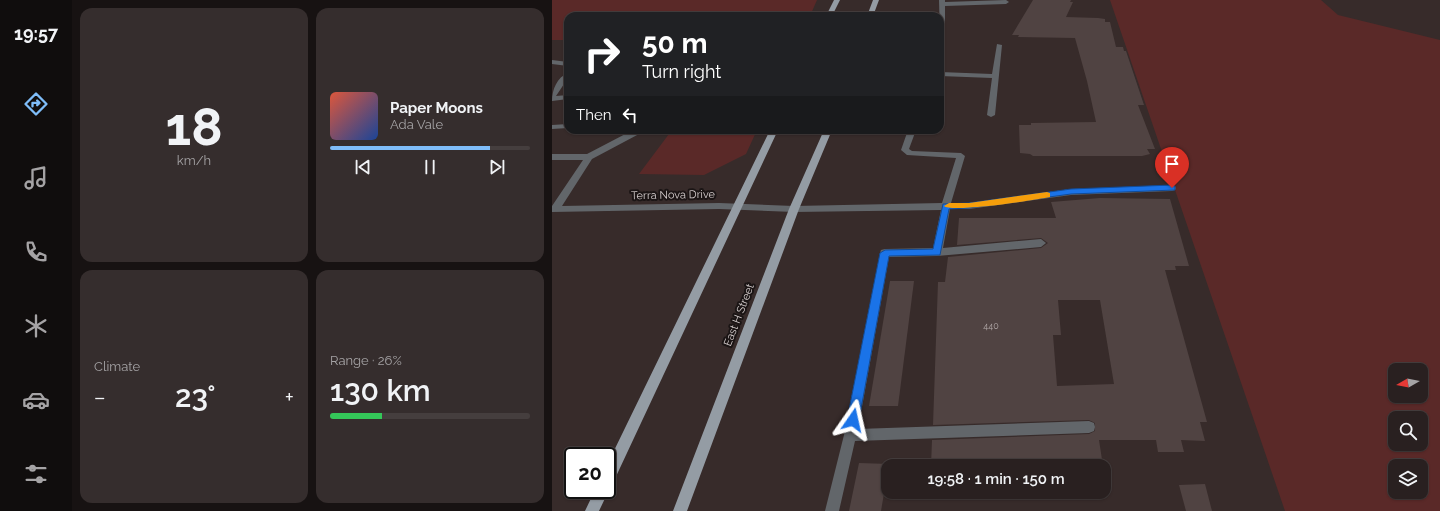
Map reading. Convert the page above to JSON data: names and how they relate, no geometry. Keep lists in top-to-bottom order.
{
  "streets": {
    "main road": ["East H Street"],
    "street": ["Terra Nova Drive"]
  },
  "crossings": [
    ["Terra Nova Drive", "East H Street"]
  ],
  "house_numbers": ["440"],
  "north": "left",
  "page": {
    "tabs": "19:57",
    "tile": [
      ["18", "km/h"],
      "Climate",
      ["Range · 26%", "130 km"]
    ],
    "turn": ["50 m", "Turn right"],
    "song": ["Paper Moons", "Ada Vale"],
    "then": "Then",
    "heat": ["−", "23°", "+"],
    "limit": "20",
    "trip": "19:58 · 1 min · 150 m"
  }
}
